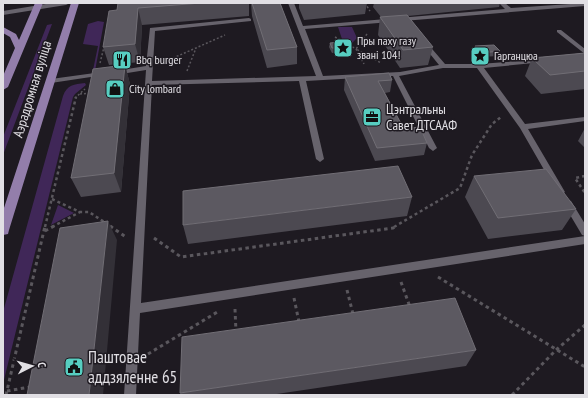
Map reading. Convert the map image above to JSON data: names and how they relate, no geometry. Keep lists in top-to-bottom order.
{
  "streets": {
    "main road": ["Аэрадромная вуліца"]
  },
  "places": {
    "place": ["Пры паху газу звані 104!", "Гарганцюа"],
    "restaurant": ["Bbq burger"],
    "shop": ["City lombard"],
    "office": ["Цэнтральны Савет ДТСААФ"],
    "public building": ["Паштовае аддзяленне 65"]
  },
  "north": "right"
}
